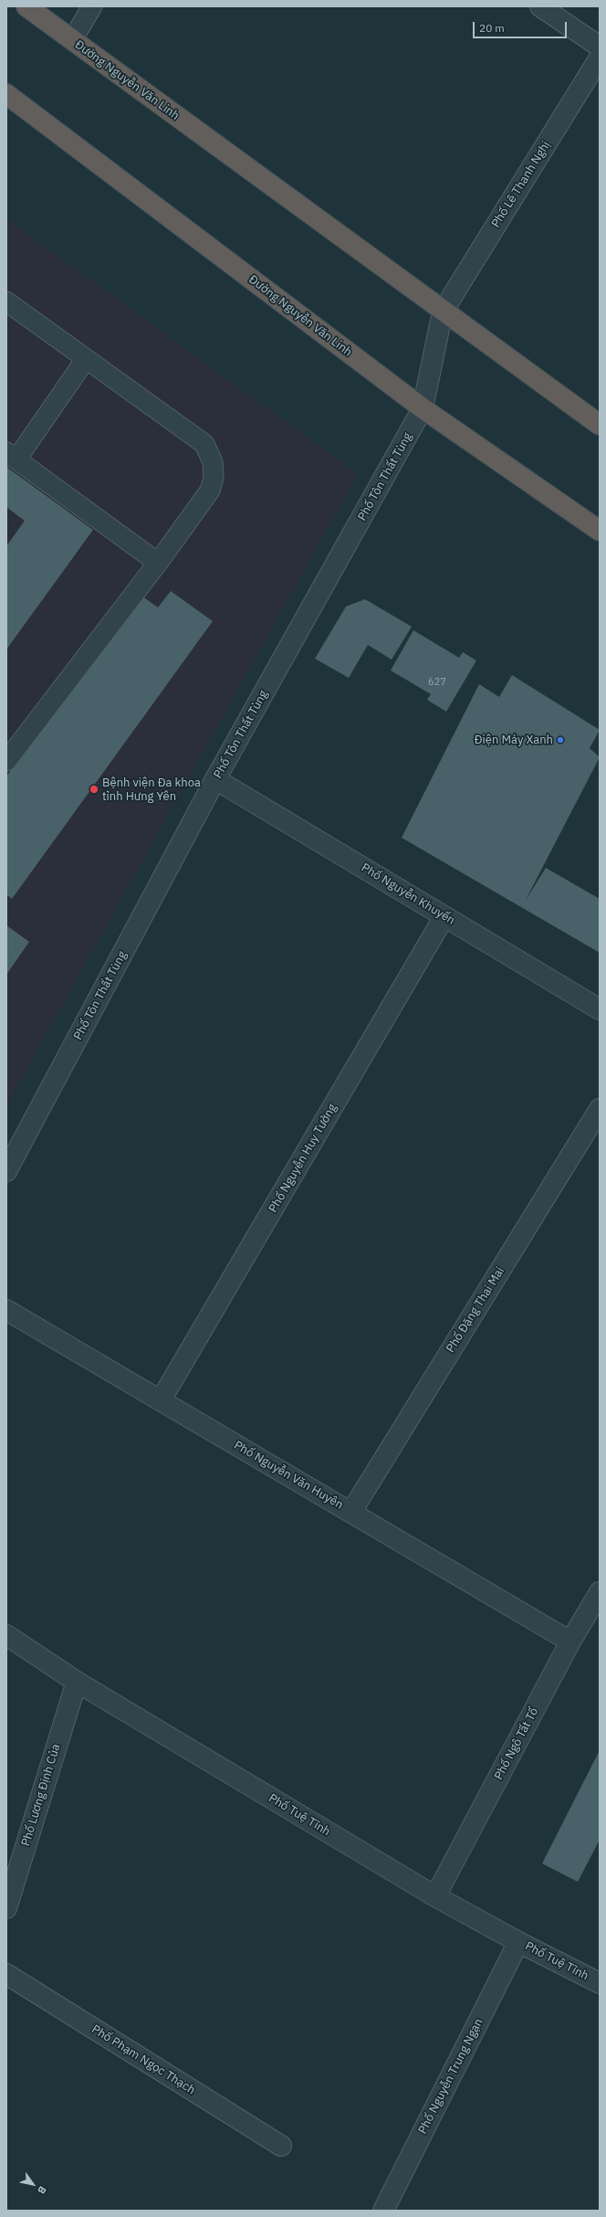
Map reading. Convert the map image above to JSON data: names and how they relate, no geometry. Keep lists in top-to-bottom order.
{
  "streets": {
    "highway": ["Đường Nguyễn Văn Linh"],
    "street": [
      "Phố Lê Thanh Nghị",
      "Phố Tôn Thất Tùng",
      "Phố Nguyễn Khuyến",
      "Phố Nguyễn Huy Tưởng",
      "Phố Đặng Thai Mai",
      "Phố Nguyễn Văn Huyên",
      "Phố Ngô Tất Tố",
      "Phố Lương Định Của",
      "Phố Tuệ Tĩnh",
      "Phố Phạm Ngọc Thạch",
      "Phố Nguyễn Trung Ngạn"
    ]
  },
  "crossings": [
    ["Đường Nguyễn Văn Linh", "Phố Lê Thanh Nghị"],
    ["Đường Nguyễn Văn Linh", "Phố Tôn Thất Tùng"],
    ["Phố Lê Thanh Nghị", "Phố Tôn Thất Tùng"],
    ["Phố Tôn Thất Tùng", "Phố Nguyễn Khuyến"],
    ["Phố Nguyễn Khuyến", "Phố Nguyễn Huy Tưởng"],
    ["Phố Nguyễn Huy Tưởng", "Phố Nguyễn Văn Huyên"],
    ["Phố Đặng Thai Mai", "Phố Nguyễn Văn Huyên"],
    ["Phố Nguyễn Văn Huyên", "Phố Ngô Tất Tố"],
    ["Phố Ngô Tất Tố", "Phố Tuệ Tĩnh"],
    ["Phố Lương Định Của", "Phố Tuệ Tĩnh"],
    ["Phố Tuệ Tĩnh", "Phố Nguyễn Trung Ngạn"]
  ],
  "places": ["Điện Máy Xanh", "Bệnh viện Đa khoa tỉnh Hưng Yên"],
  "house_numbers": ["627"],
  "scale_bar": "20 m",
  "north": "bottom right"
}
